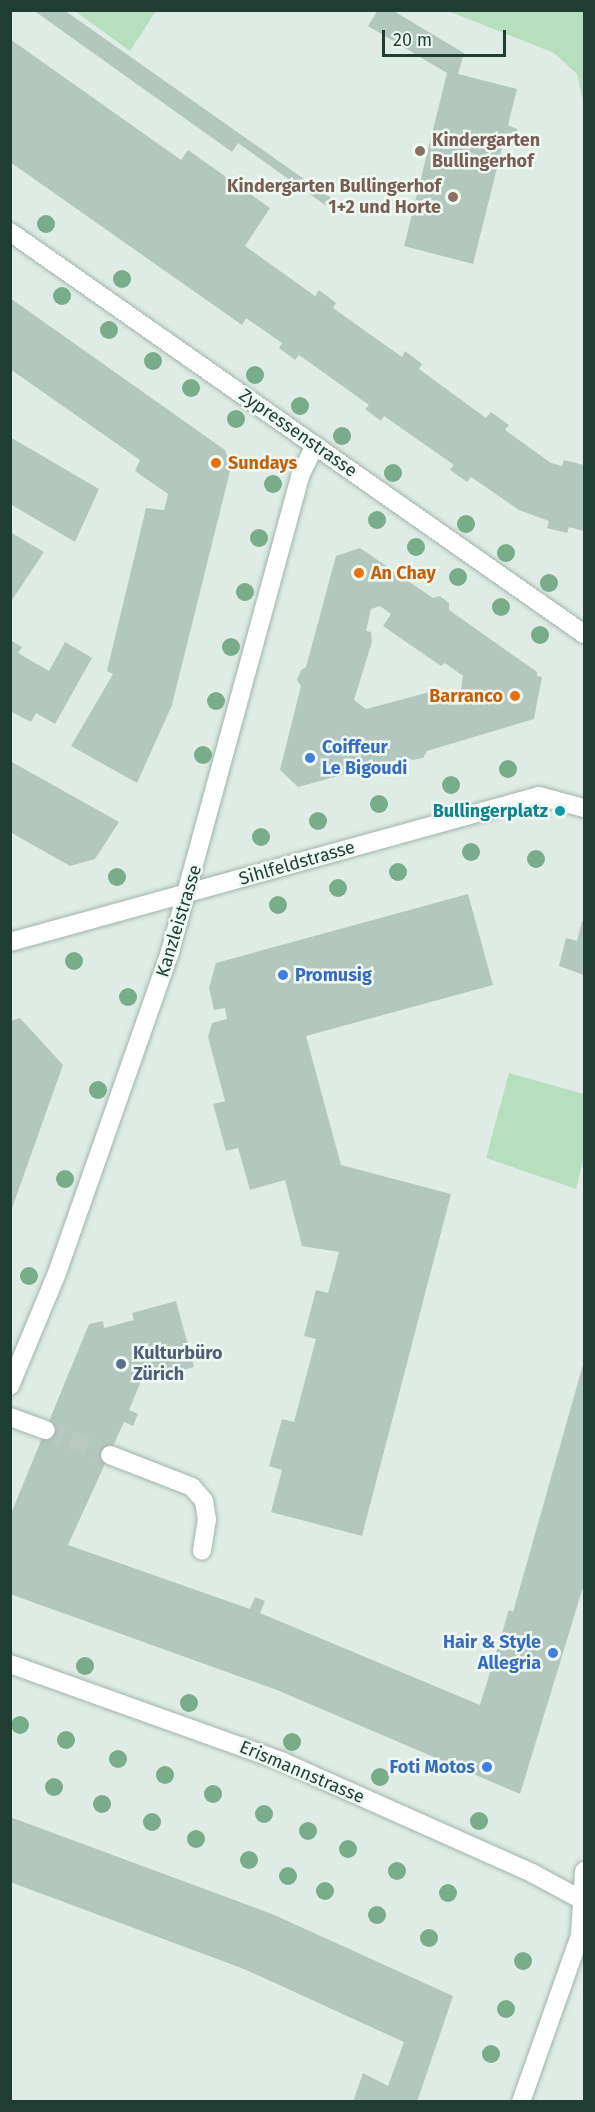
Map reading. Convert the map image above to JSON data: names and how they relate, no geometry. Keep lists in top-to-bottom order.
{
  "streets": {
    "street": [
      "Zypressenstrasse",
      "Sihlfeldstrasse",
      "Kanzleistrasse",
      "Erismannstrasse"
    ]
  },
  "crossings": [
    ["Zypressenstrasse", "Kanzleistrasse"],
    ["Sihlfeldstrasse", "Kanzleistrasse"]
  ],
  "places": [
    "Kindergarten Bullingerhof",
    "Kindergarten Bullingerhof 1+2 und Horte",
    "Sundays",
    "An Chay",
    "Barranco",
    "Coiffeur Le Bigoudi",
    "Bullingerplatz",
    "Promusig",
    "Kulturbüro Zürich",
    "Hair & Style Allegria",
    "Foti Motos"
  ],
  "scale_bar": "20 m"
}
